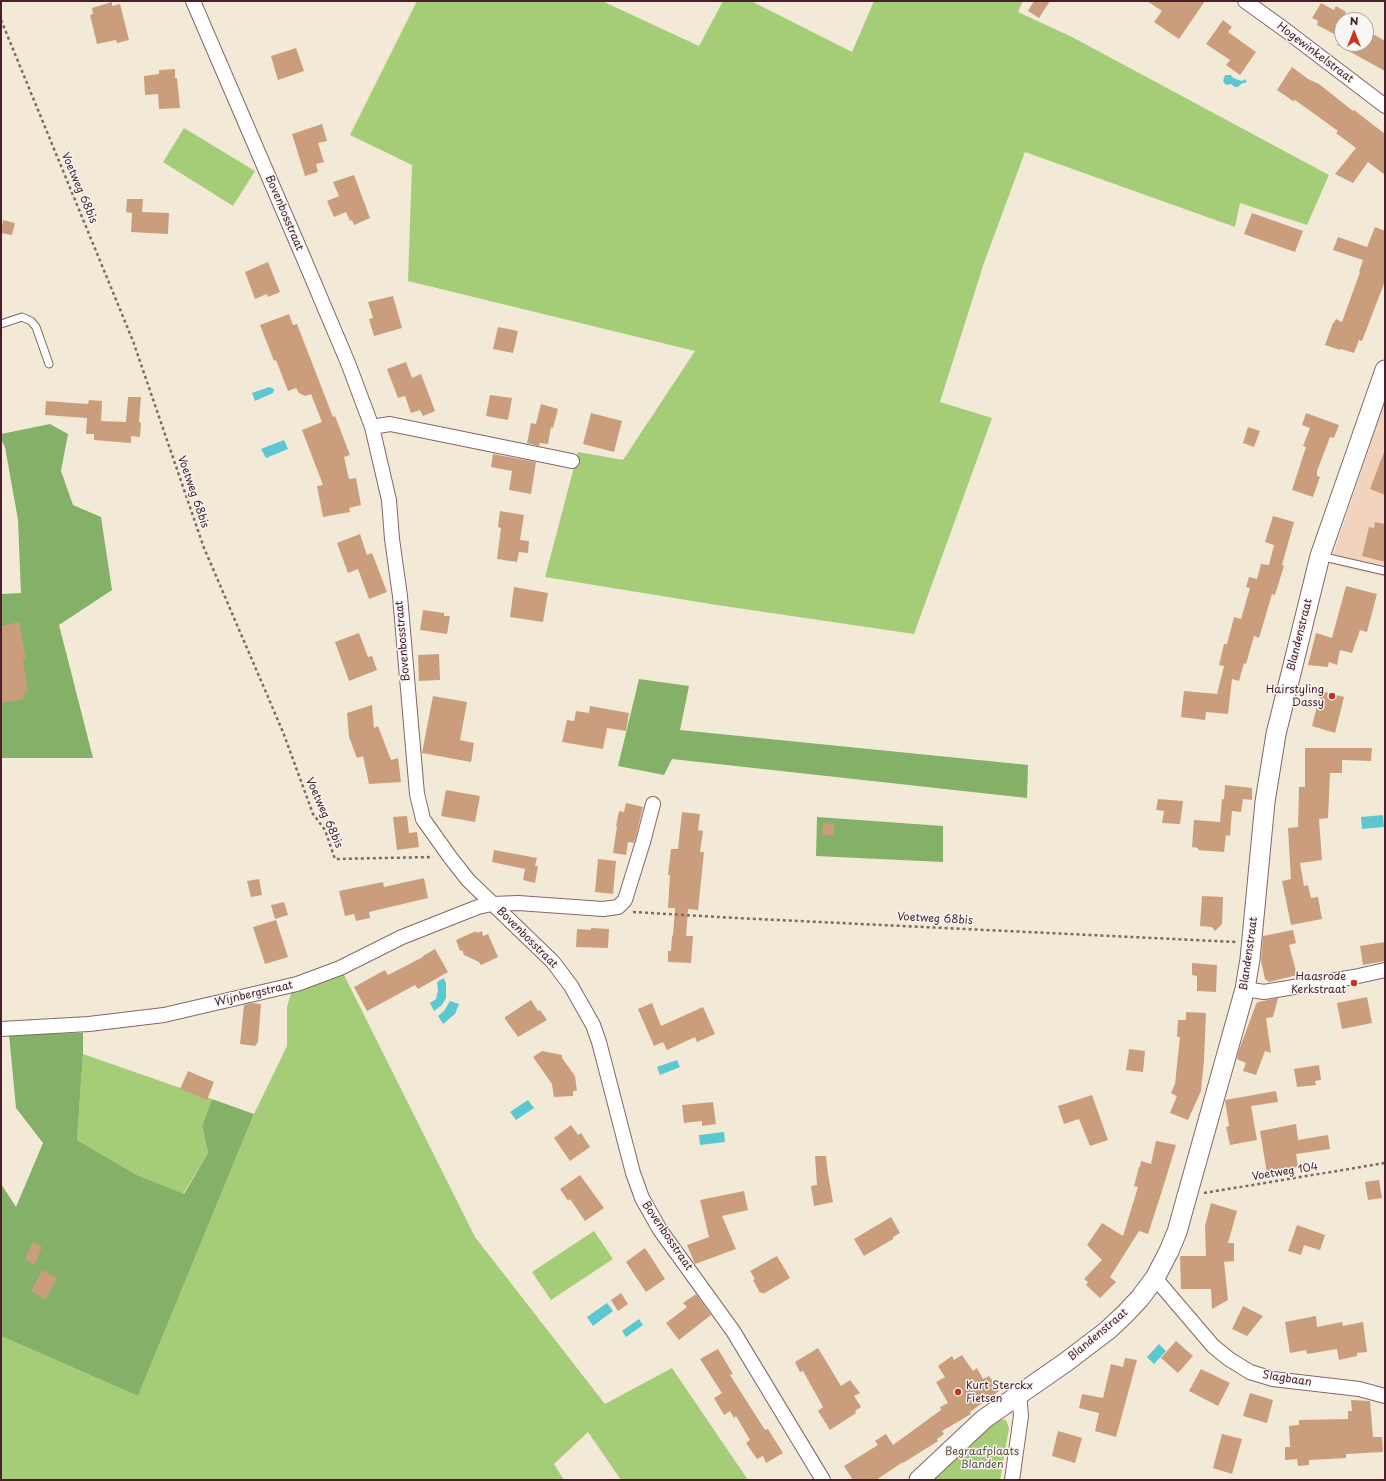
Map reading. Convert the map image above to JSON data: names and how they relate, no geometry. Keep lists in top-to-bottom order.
{
  "streets": {
    "street": [
      "Hogewinkelstraat",
      "Bovenbosstraat",
      "Blandenstraat",
      "Wijnbergstraat",
      "Slagbaan"
    ],
    "path": ["Voetweg 68bis", "Voetweg 104"]
  },
  "crossings": [
    ["Voetweg 68bis", "Bovenbosstraat"],
    ["Voetweg 68bis", "Blandenstraat"],
    ["Bovenbosstraat", "Wijnbergstraat"],
    ["Blandenstraat", "Voetweg 104"],
    ["Blandenstraat", "Slagbaan"]
  ],
  "parks": ["Begraafplaats Blanden"],
  "places": ["Hairstyling Dassy", "Haasrode Kerkstraat", "Kurt Sterckx Fietsen"],
  "north": "top"
}
